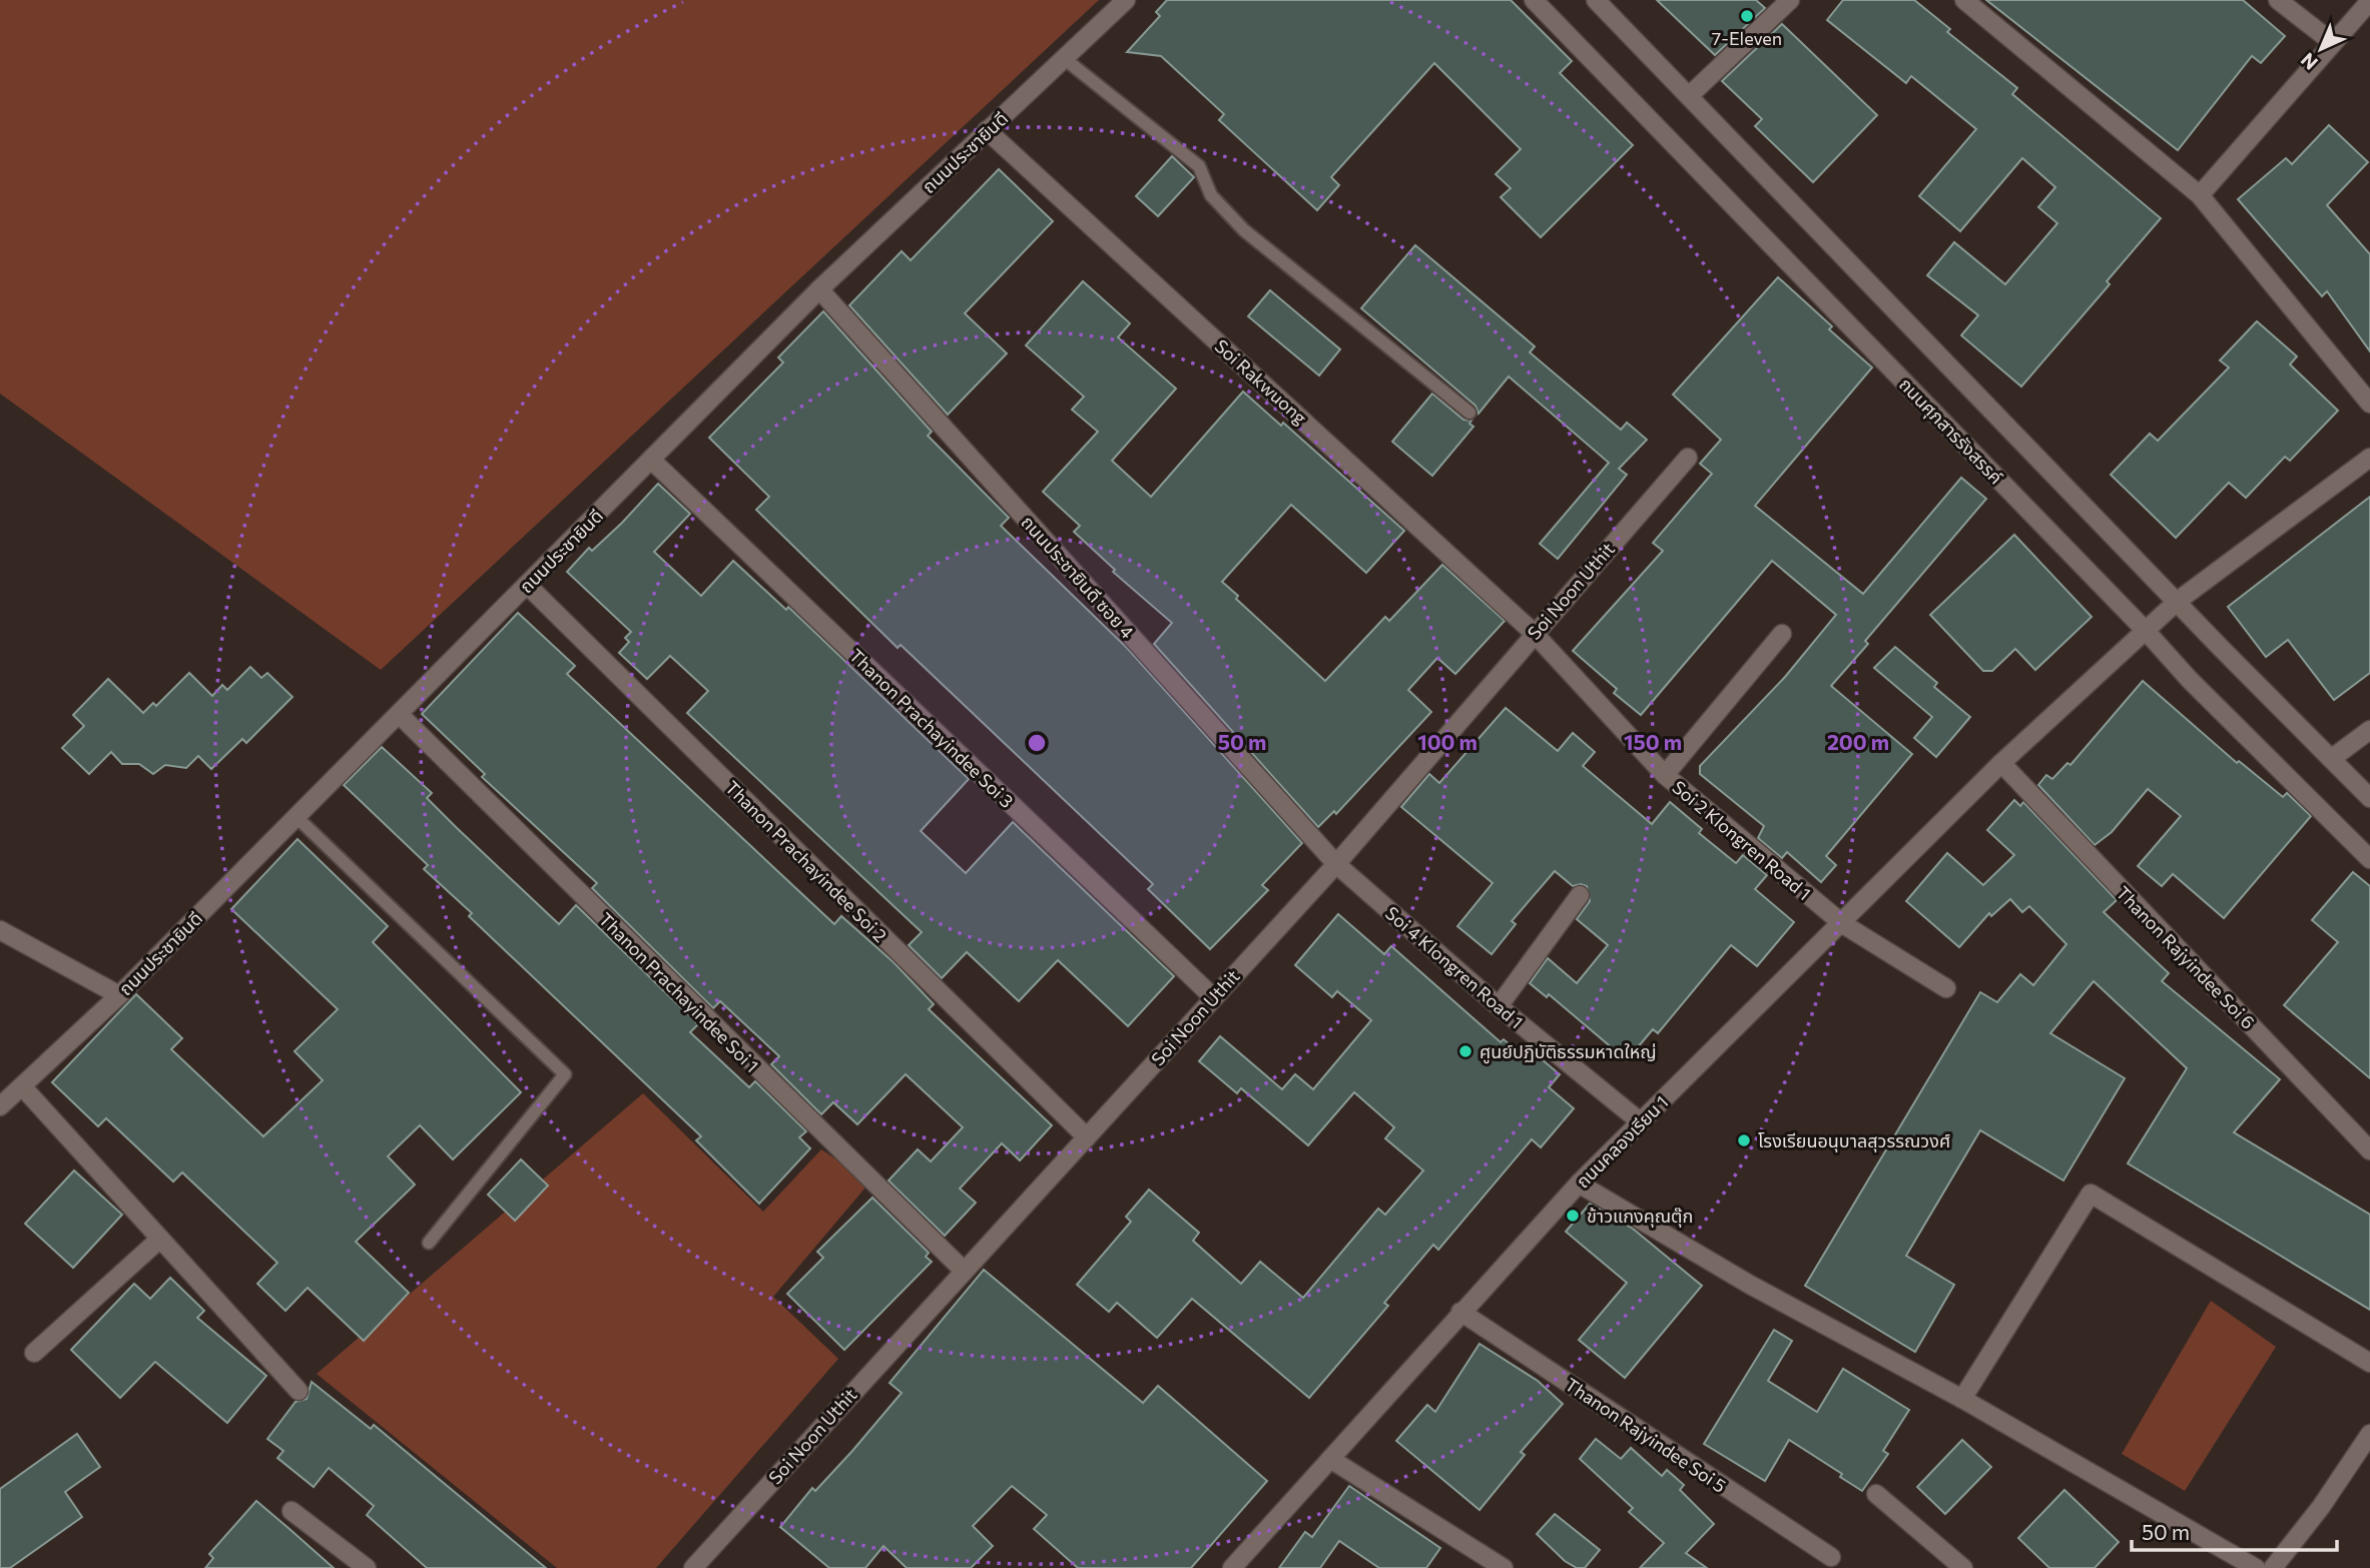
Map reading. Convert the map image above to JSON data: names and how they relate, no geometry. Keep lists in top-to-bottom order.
{
  "streets": {
    "street": [
      "ถนนประชายินดี",
      "Soi Rakwuong",
      "ถนนศุภสารรังสรรค์",
      "ถนนประชายินดี ซอย 4",
      "Soi Noon Uthit",
      "Thanon Prachayindee Soi 3",
      "Soi 2 Klongren Road 1",
      "Thanon Prachayindee Soi 2",
      "Thanon Rajyindee Soi 6",
      "Soi 4 Klongren Road 1",
      "Thanon Prachayindee Soi 1",
      "ถนนคลองเรียน 1",
      "Thanon Rajyindee Soi 5"
    ]
  },
  "crossings": [
    ["ถนนประชายินดี", "Soi Rakwuong"],
    ["ถนนประชายินดี", "ถนนประชายินดี ซอย 4"],
    ["ถนนประชายินดี", "Thanon Prachayindee Soi 3"],
    ["ถนนประชายินดี", "Thanon Prachayindee Soi 2"],
    ["ถนนประชายินดี", "Thanon Prachayindee Soi 1"],
    ["Soi Rakwuong", "Soi Noon Uthit"],
    ["Soi Rakwuong", "Soi 2 Klongren Road 1"],
    ["ถนนศุภสารรังสรรค์", "ถนนคลองเรียน 1"],
    ["ถนนประชายินดี ซอย 4", "Soi Noon Uthit"],
    ["ถนนประชายินดี ซอย 4", "Soi 4 Klongren Road 1"],
    ["Soi Noon Uthit", "Thanon Prachayindee Soi 3"],
    ["Soi Noon Uthit", "Soi 2 Klongren Road 1"],
    ["Soi Noon Uthit", "Thanon Prachayindee Soi 2"],
    ["Soi Noon Uthit", "Soi 4 Klongren Road 1"],
    ["Soi Noon Uthit", "Thanon Prachayindee Soi 1"],
    ["Soi 2 Klongren Road 1", "ถนนคลองเรียน 1"],
    ["Thanon Rajyindee Soi 6", "ถนนคลองเรียน 1"],
    ["Soi 4 Klongren Road 1", "ถนนคลองเรียน 1"],
    ["ถนนคลองเรียน 1", "Thanon Rajyindee Soi 5"]
  ],
  "places": [
    "7-Eleven",
    "ศูนย์ปฏิบัติธรรมหาดใหญ่",
    "โรงเรียนอนุบาลสุวรรณวงศ์",
    "ข้าวแกงคุณตุ๊ก"
  ],
  "scale_bar": "50 m",
  "north": "bottom left",
  "rings": [
    "50 m",
    "100 m",
    "150 m",
    "200 m"
  ]
}
